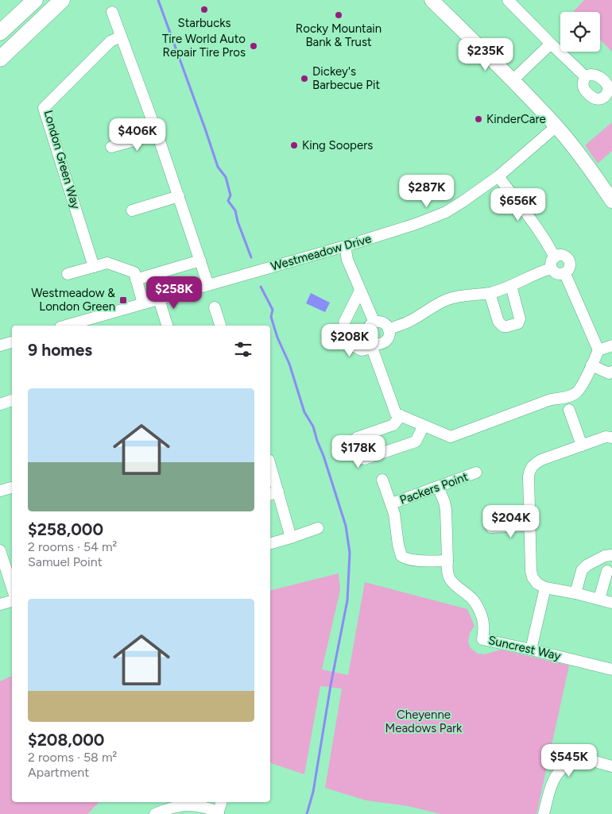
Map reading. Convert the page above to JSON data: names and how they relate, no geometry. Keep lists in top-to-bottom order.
{
  "streets": {
    "street": [
      "London Green Way",
      "Westmeadow Drive",
      "Packers Point",
      "Suncrest Way"
    ]
  },
  "crossings": [
    ["Packers Point", "Suncrest Way"]
  ],
  "parks": ["Cheyenne Meadows Park"],
  "places": {
    "other": [
      "Starbucks",
      "Rocky Mountain Bank & Trust",
      "Tire World Auto Repair Tire Pros",
      "Dickey's Barbecue Pit",
      "KinderCare",
      "King Soopers"
    ],
    "transit": ["Westmeadow & London Green"]
  },
  "page": {
    "price": [
      "$235K",
      "$406K",
      "$287K",
      "$656K",
      "$258K",
      "$208K",
      "$178K",
      "$204K",
      "$545K"
    ],
    "heading": "9 homes",
    "list": [
      {
        "name": "$258,000",
        "note": "2 rooms · 54 m² · Samuel Point"
      },
      {
        "name": "$208,000",
        "note": "2 rooms · 58 m² · Apartment"
      }
    ]
  }
}
